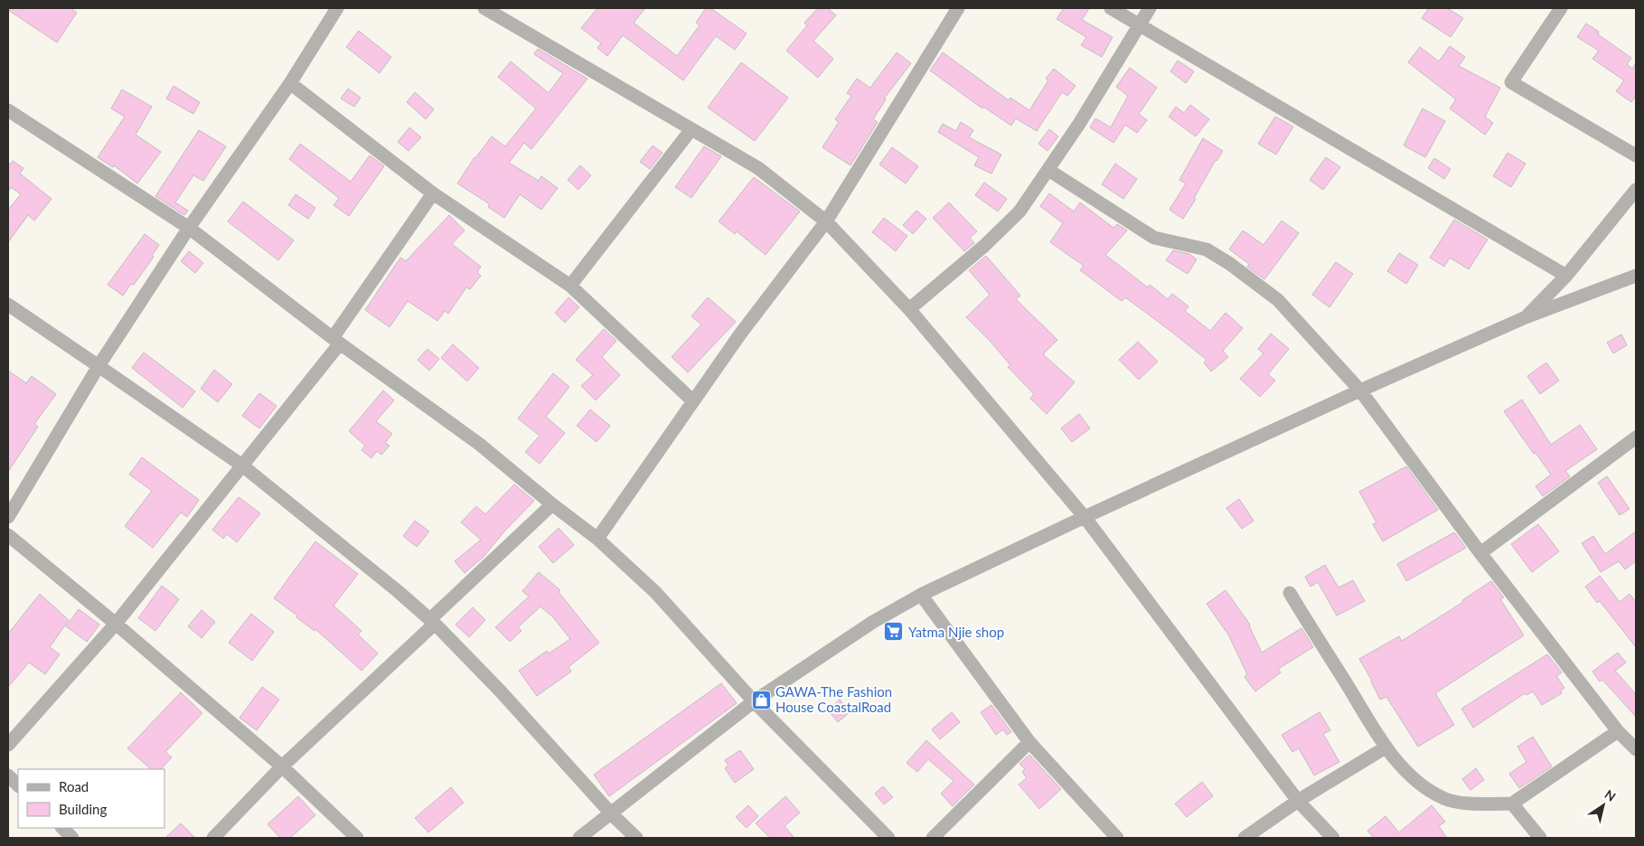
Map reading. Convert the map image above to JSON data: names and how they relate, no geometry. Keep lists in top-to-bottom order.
{
  "places": {
    "supermarket": ["Yatma Njie shop"],
    "shop": ["GAWA-The Fashion House CoastalRoad"]
  },
  "legend": ["Road", "Building"],
  "north": "top right"
}
